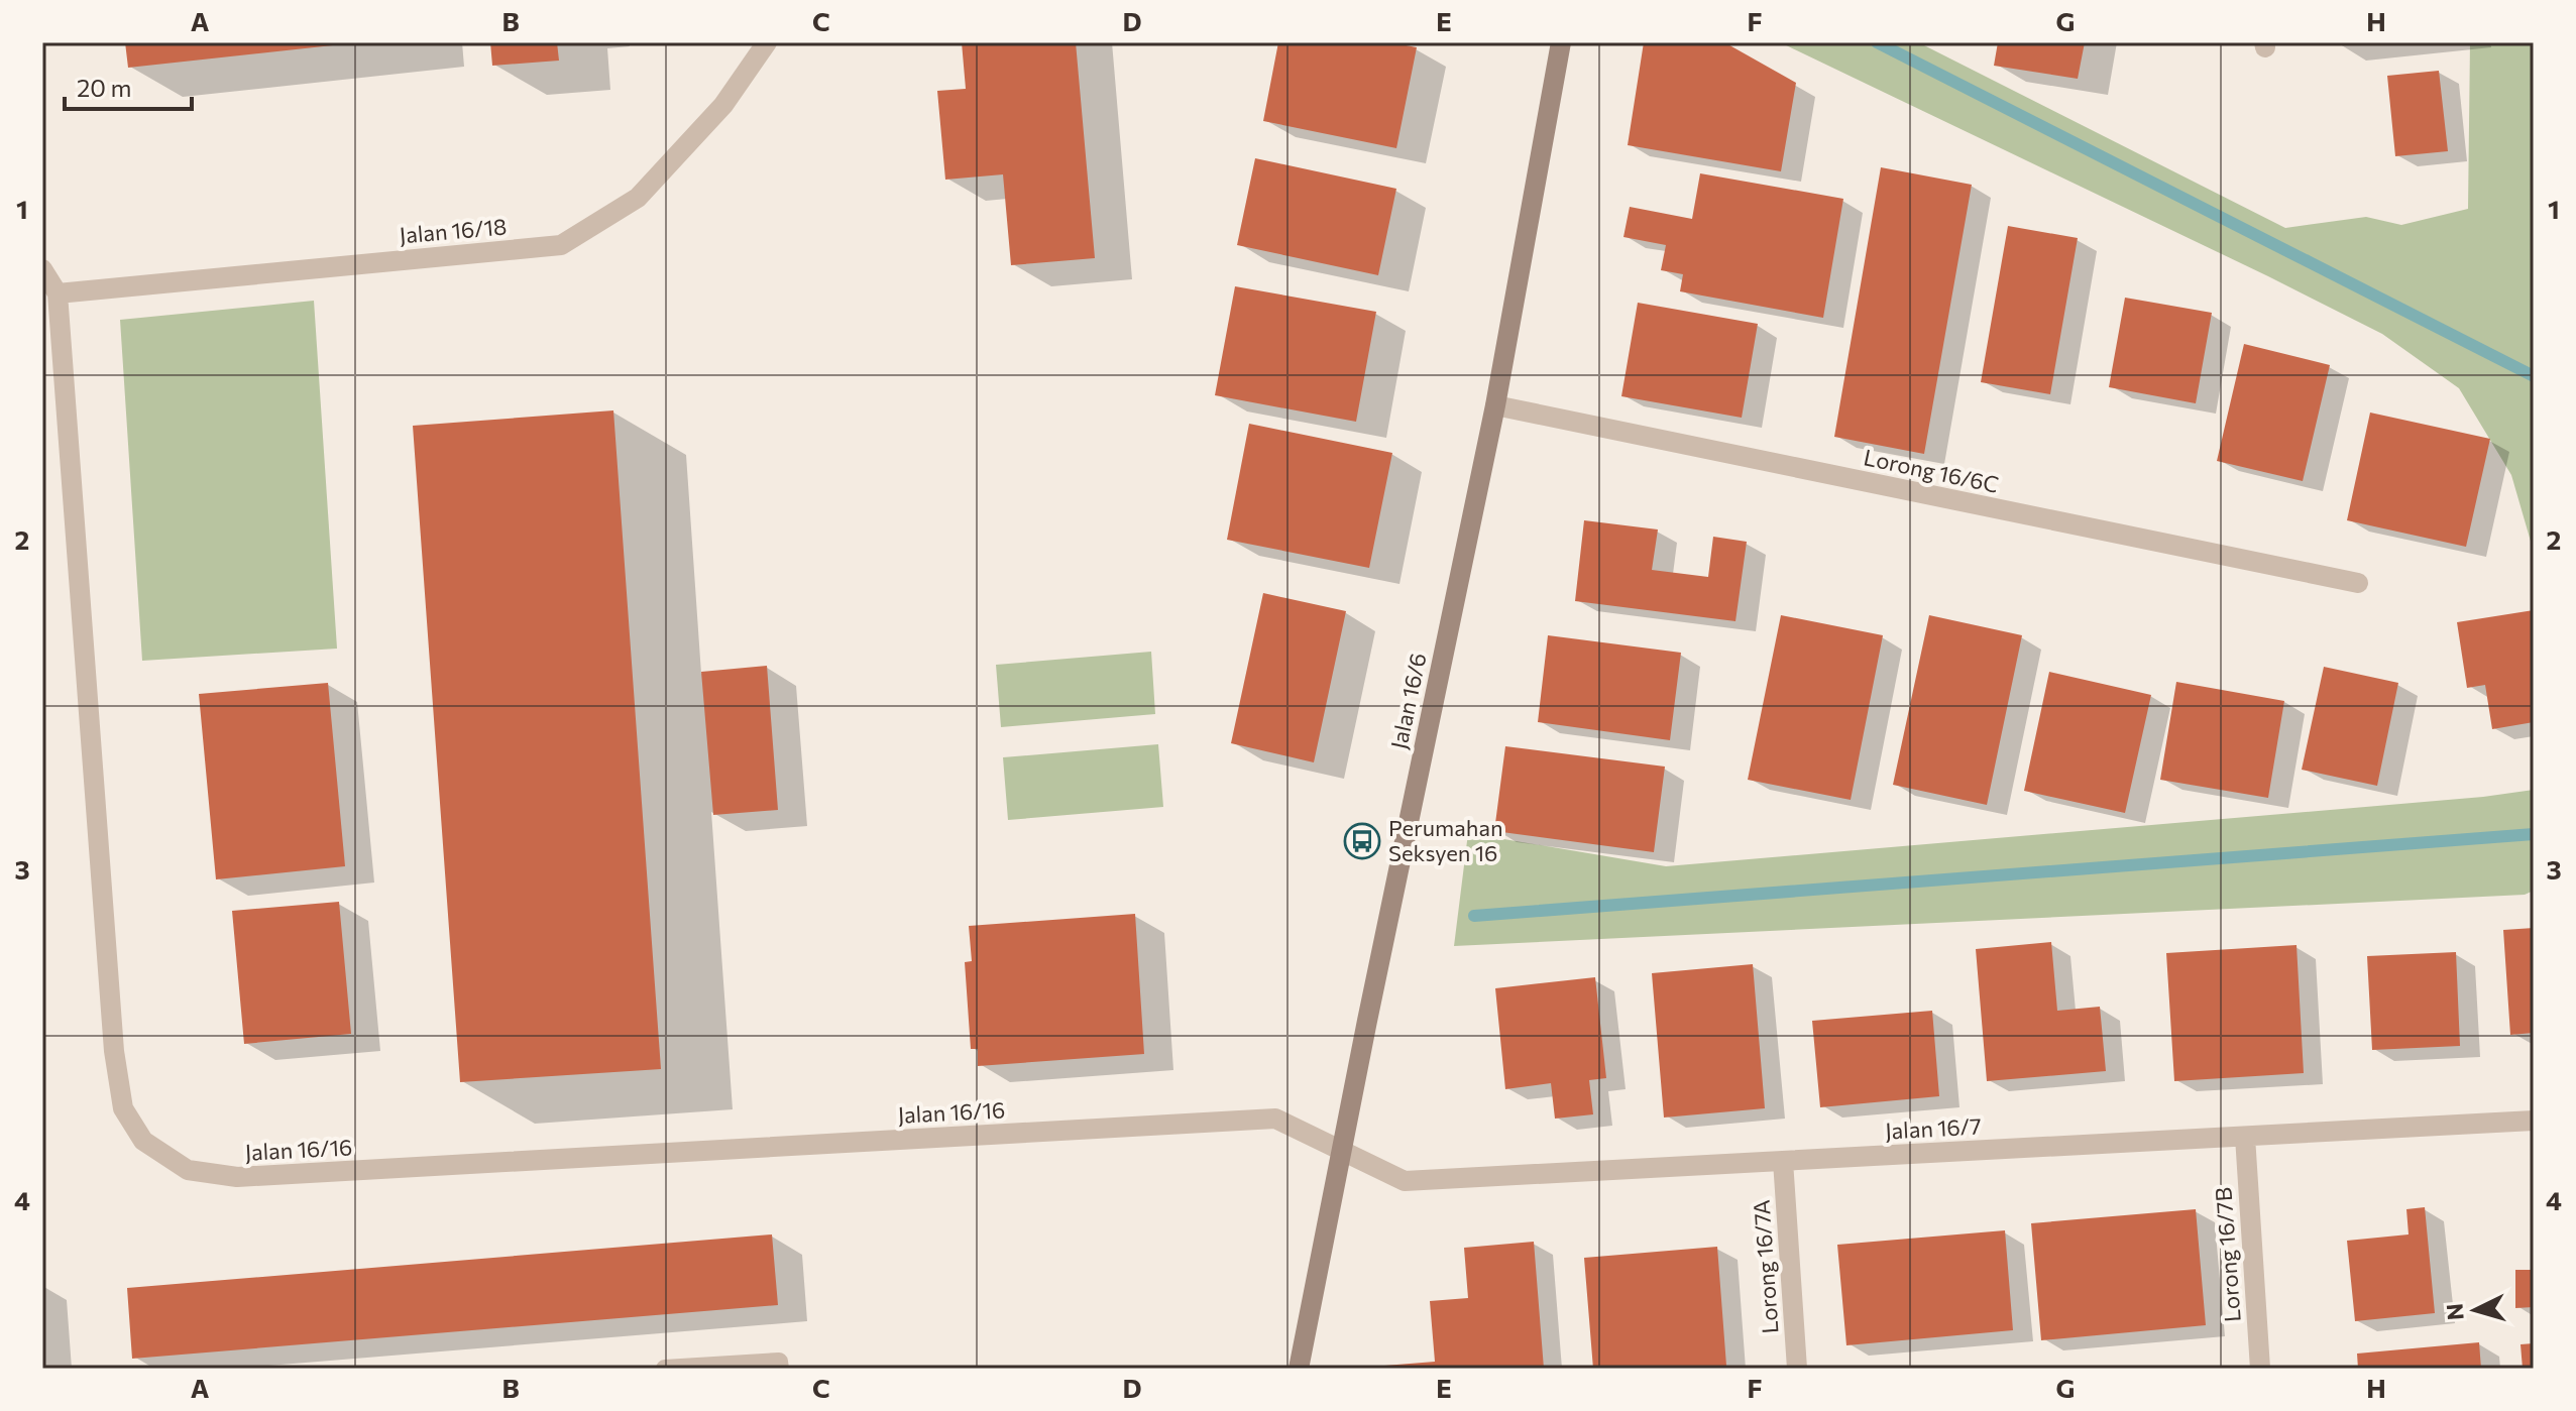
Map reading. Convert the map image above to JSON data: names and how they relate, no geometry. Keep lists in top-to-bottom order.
{
  "streets": {
    "street": [
      "Jalan 16/18",
      "Lorong 16/6C",
      "Jalan 16/6",
      "Jalan 16/16",
      "Jalan 16/7",
      "Lorong 16/7B",
      "Lorong 16/7A"
    ]
  },
  "crossings": [
    ["Jalan 16/18", "Jalan 16/16"],
    ["Lorong 16/6C", "Jalan 16/6"],
    ["Jalan 16/6", "Jalan 16/16"],
    ["Jalan 16/6", "Jalan 16/7"],
    ["Jalan 16/16", "Jalan 16/7"],
    ["Jalan 16/7", "Lorong 16/7B"],
    ["Jalan 16/7", "Lorong 16/7A"]
  ],
  "places": {
    "bus stop": ["Perumahan Seksyen 16"]
  },
  "scale_bar": "20 m",
  "north": "left",
  "grid": {
    "columns": [
      "A",
      "B",
      "C",
      "D",
      "E",
      "F",
      "G",
      "H"
    ],
    "rows": [
      "1",
      "2",
      "3",
      "4"
    ]
  }
}
